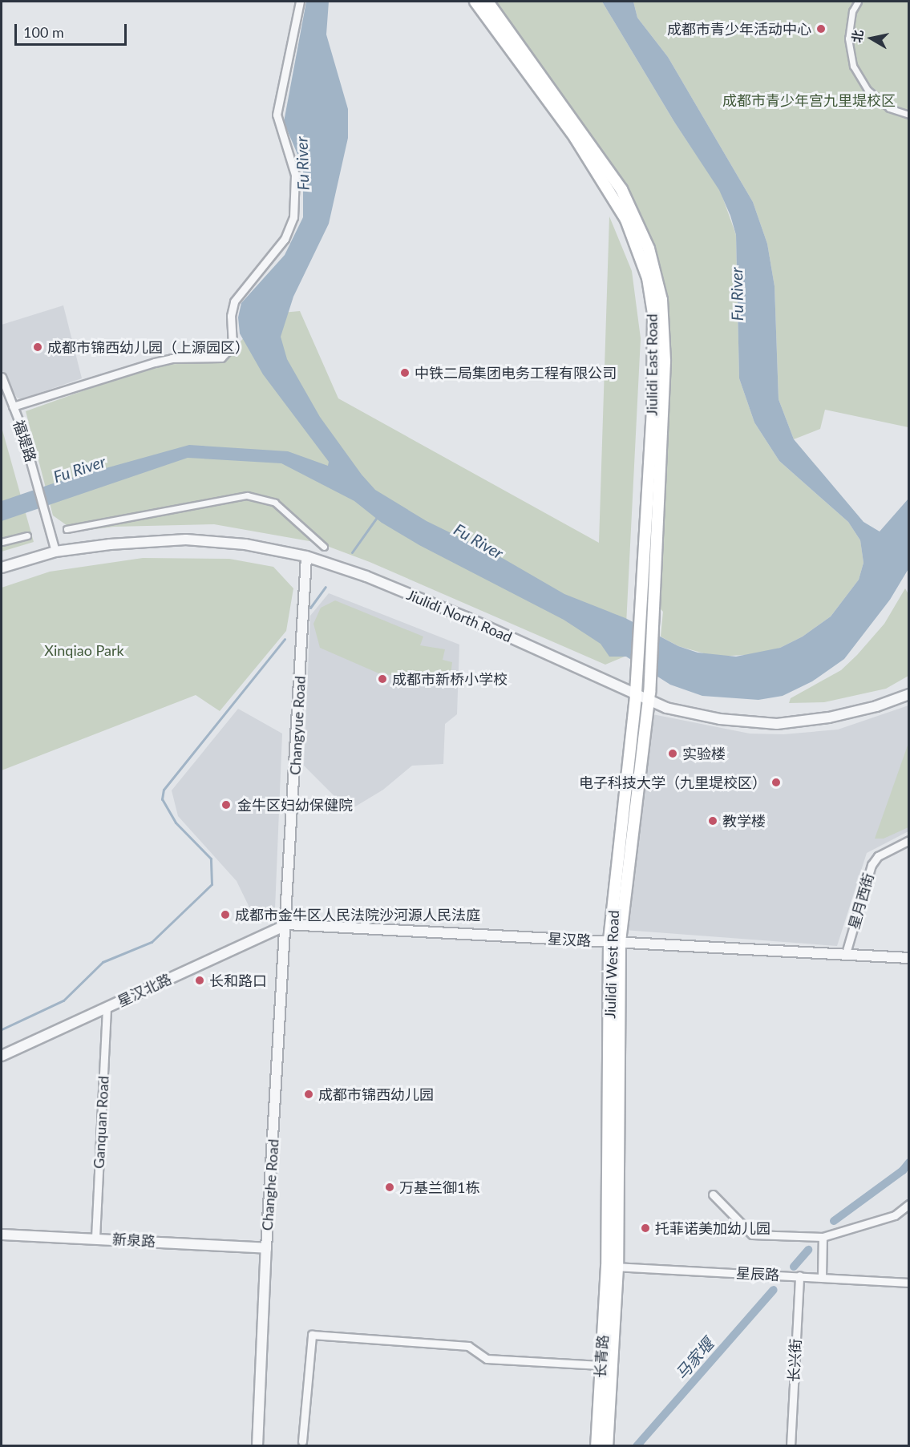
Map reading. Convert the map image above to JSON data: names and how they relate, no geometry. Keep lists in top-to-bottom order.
{
  "streets": {
    "main road": ["Jiulidi East Road", "Jiulidi West Road", "长青路"],
    "street": [
      "福堤路",
      "Jiulidi North Road",
      "Changyue Road",
      "星月西街",
      "星汉路",
      "星汉北路",
      "Ganquan Road",
      "Changhe Road",
      "新泉路",
      "星辰路",
      "长兴街"
    ]
  },
  "crossings": [
    ["Jiulidi East Road", "Jiulidi West Road"],
    ["福堤路", "Jiulidi North Road"],
    ["Jiulidi North Road", "Changyue Road"],
    ["Jiulidi North Road", "Jiulidi West Road"],
    ["Changyue Road", "星汉路"],
    ["Changyue Road", "星汉北路"],
    ["Changyue Road", "Changhe Road"],
    ["星月西街", "星汉路"],
    ["星汉路", "Jiulidi West Road"],
    ["星汉路", "星汉北路"],
    ["星汉路", "Changhe Road"],
    ["Jiulidi West Road", "星辰路"],
    ["Jiulidi West Road", "长青路"],
    ["星汉北路", "Ganquan Road"],
    ["星汉北路", "Changhe Road"],
    ["Ganquan Road", "新泉路"],
    ["Changhe Road", "新泉路"],
    ["星辰路", "长青路"],
    ["星辰路", "长兴街"]
  ],
  "water": ["Fu River", "马家堰"],
  "parks": ["成都市青少年宫九里堤校区", "Xinqiao Park"],
  "places": [
    "成都市青少年活动中心",
    "成都市锦西幼儿园（上源园区）",
    "中铁二局集团电务工程有限公司",
    "成都市新桥小学校",
    "实验楼",
    "电子科技大学（九里堤校区）",
    "金牛区妇幼保健院",
    "教学楼",
    "成都市金牛区人民法院沙河源人民法庭",
    "长和路口",
    "成都市锦西幼儿园",
    "万基兰御1栋",
    "托菲诺美加幼儿园"
  ],
  "scale_bar": "100 m",
  "north": "left"
}
